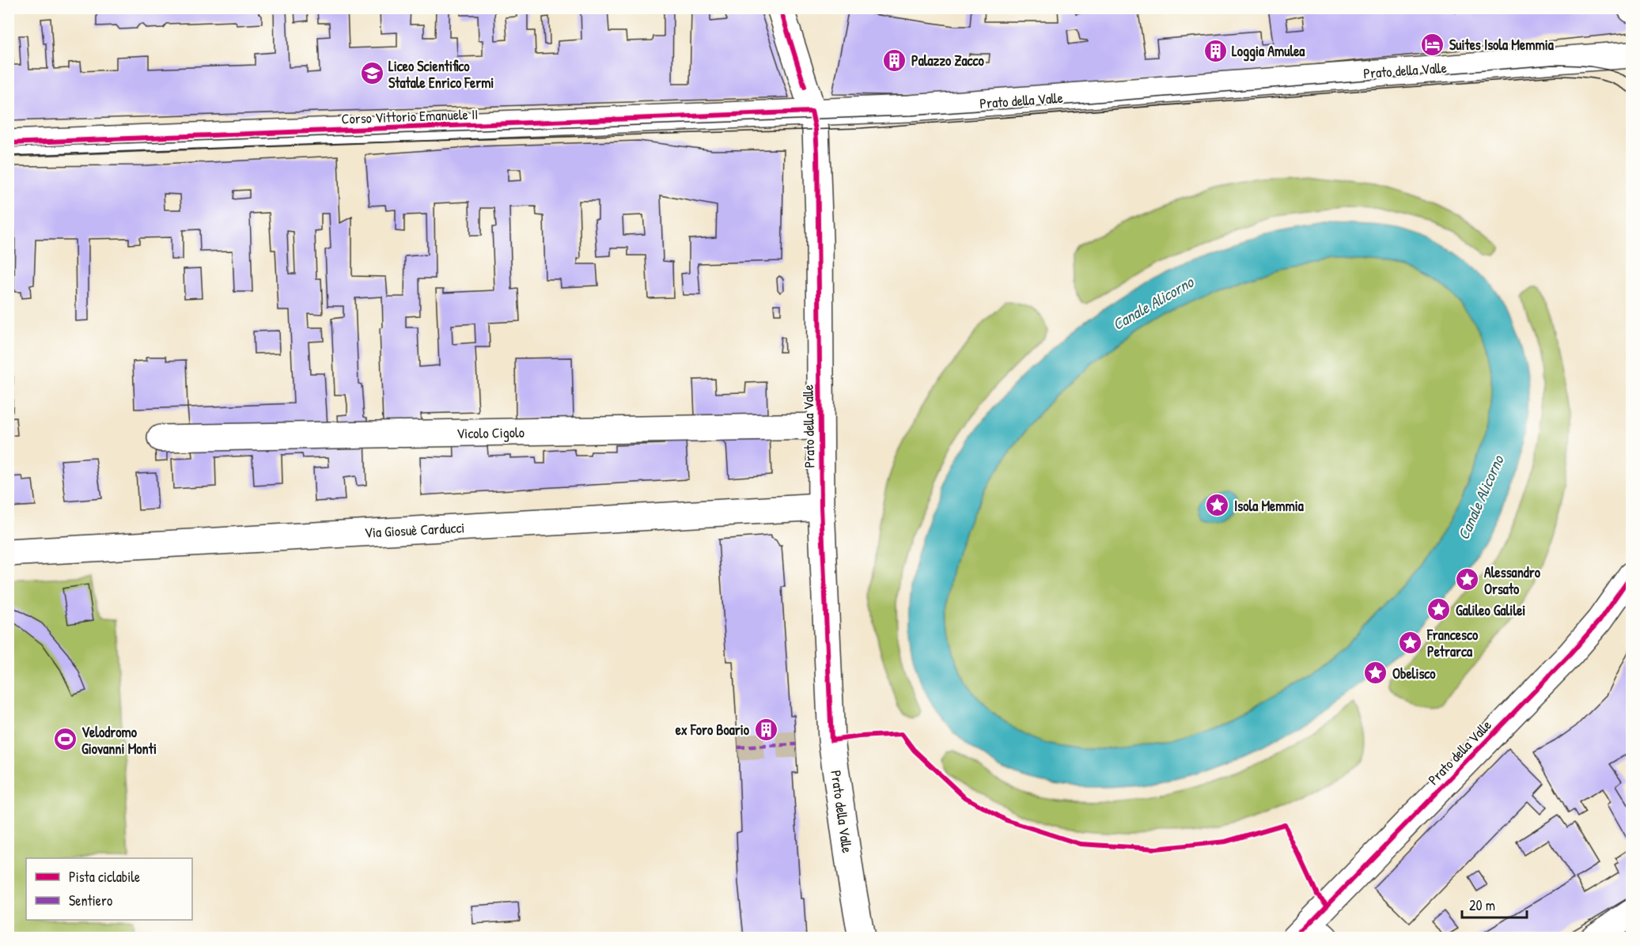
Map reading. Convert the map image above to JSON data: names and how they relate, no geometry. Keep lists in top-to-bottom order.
{
  "streets": {
    "street": [
      "Prato della Valle",
      "Corso Vittorio Emanuele II",
      "Vicolo Cigolo",
      "Via Giosuè Carducci"
    ]
  },
  "crossings": [
    ["Prato della Valle", "Corso Vittorio Emanuele II"],
    ["Prato della Valle", "Vicolo Cigolo"],
    ["Prato della Valle", "Via Giosuè Carducci"]
  ],
  "water": ["Canale Alicorno"],
  "places": {
    "hotel": ["Suites Isola Memmia"],
    "building": ["Loggia Amulea", "Palazzo Zacco", "ex Foro Boario"],
    "school or university": ["Liceo Scientifico Statale Enrico Fermi"],
    "place": [
      "Isola Memmia",
      "Alessandro Orsato",
      "Galileo Galilei",
      "Francesco Petrarca",
      "Obelisco"
    ],
    "sports": ["Velodromo Giovanni Monti"]
  },
  "legend": ["Pista ciclabile", "Sentiero"],
  "scale_bar": "20 m"
}
